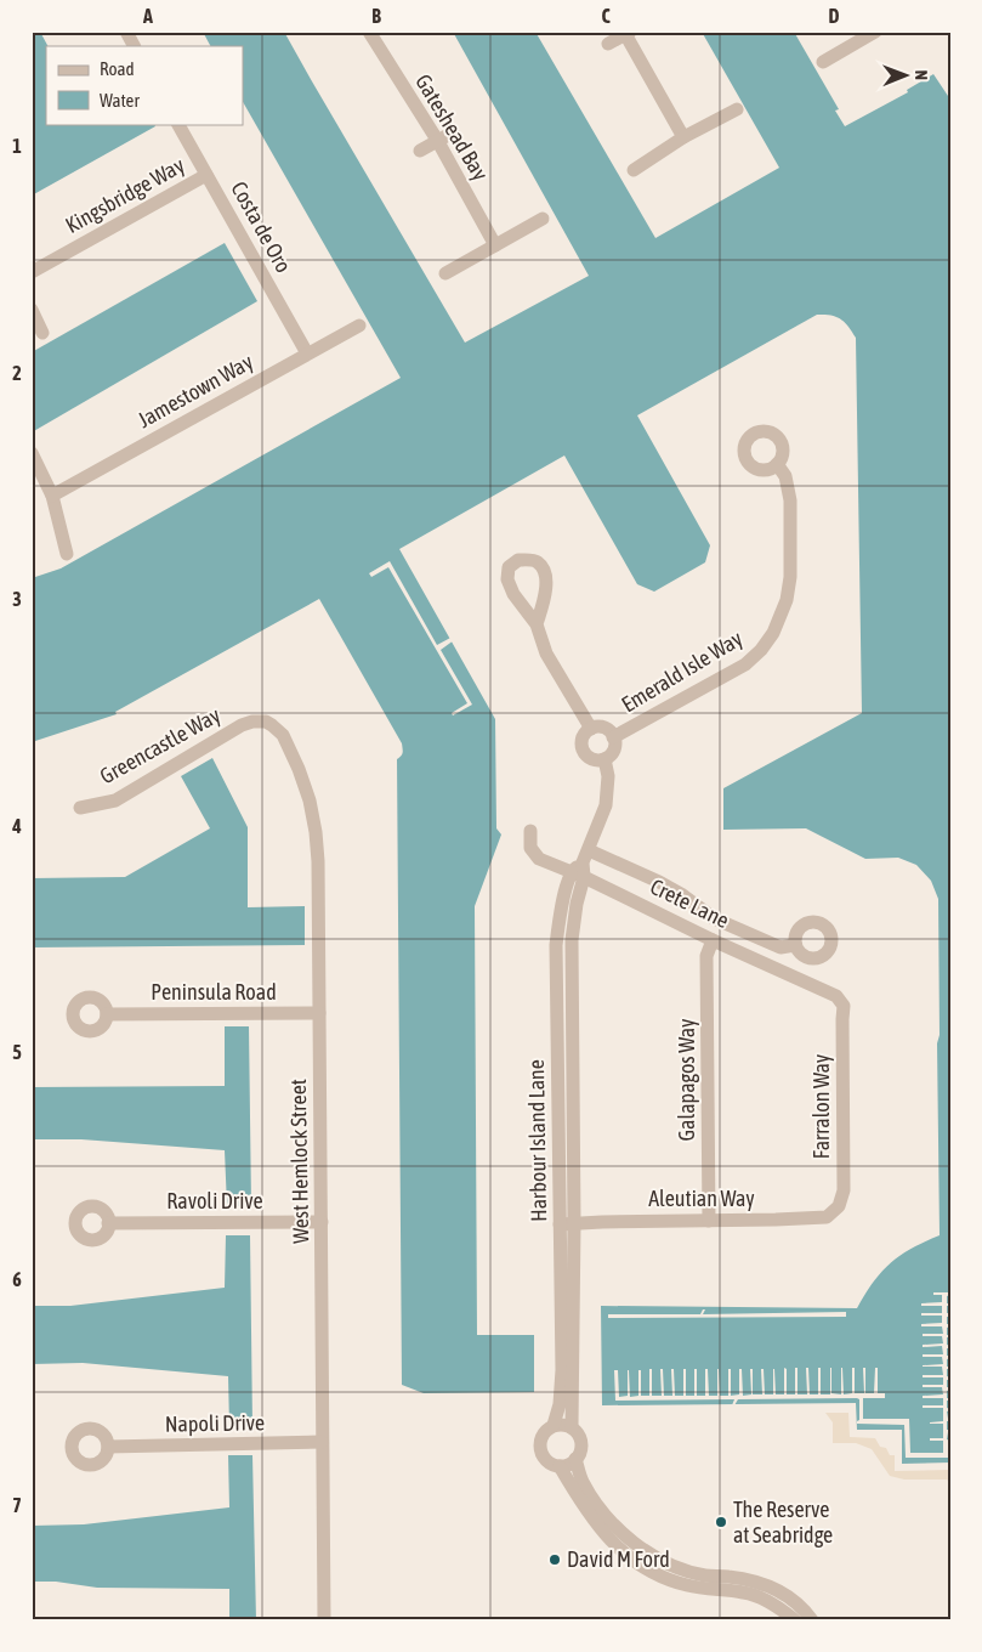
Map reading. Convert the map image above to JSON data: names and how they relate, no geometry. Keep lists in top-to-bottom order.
{
  "streets": {
    "street": [
      "Gateshead Bay",
      "Kingsbridge Way",
      "Costa de Oro",
      "Jamestown Way",
      "Emerald Isle Way",
      "Greencastle Way",
      "Crete Lane",
      "Peninsula Road",
      "Galapagos Way",
      "Farralon Way",
      "Harbour Island Lane",
      "West Hemlock Street",
      "Aleutian Way",
      "Ravoli Drive",
      "Napoli Drive"
    ]
  },
  "crossings": [
    ["Kingsbridge Way", "Costa de Oro"],
    ["Costa de Oro", "Jamestown Way"],
    ["Emerald Isle Way", "Harbour Island Lane"],
    ["Greencastle Way", "West Hemlock Street"],
    ["Crete Lane", "Galapagos Way"],
    ["Crete Lane", "Farralon Way"],
    ["Crete Lane", "Harbour Island Lane"],
    ["Peninsula Road", "West Hemlock Street"],
    ["Galapagos Way", "Aleutian Way"],
    ["Farralon Way", "Aleutian Way"],
    ["Harbour Island Lane", "Aleutian Way"],
    ["West Hemlock Street", "Ravoli Drive"],
    ["West Hemlock Street", "Napoli Drive"]
  ],
  "places": ["The Reserve at Seabridge", "David M Ford"],
  "legend": ["Road", "Water"],
  "north": "right",
  "grid": {
    "columns": [
      "A",
      "B",
      "C",
      "D"
    ],
    "rows": [
      "1",
      "2",
      "3",
      "4",
      "5",
      "6",
      "7"
    ]
  }
}
